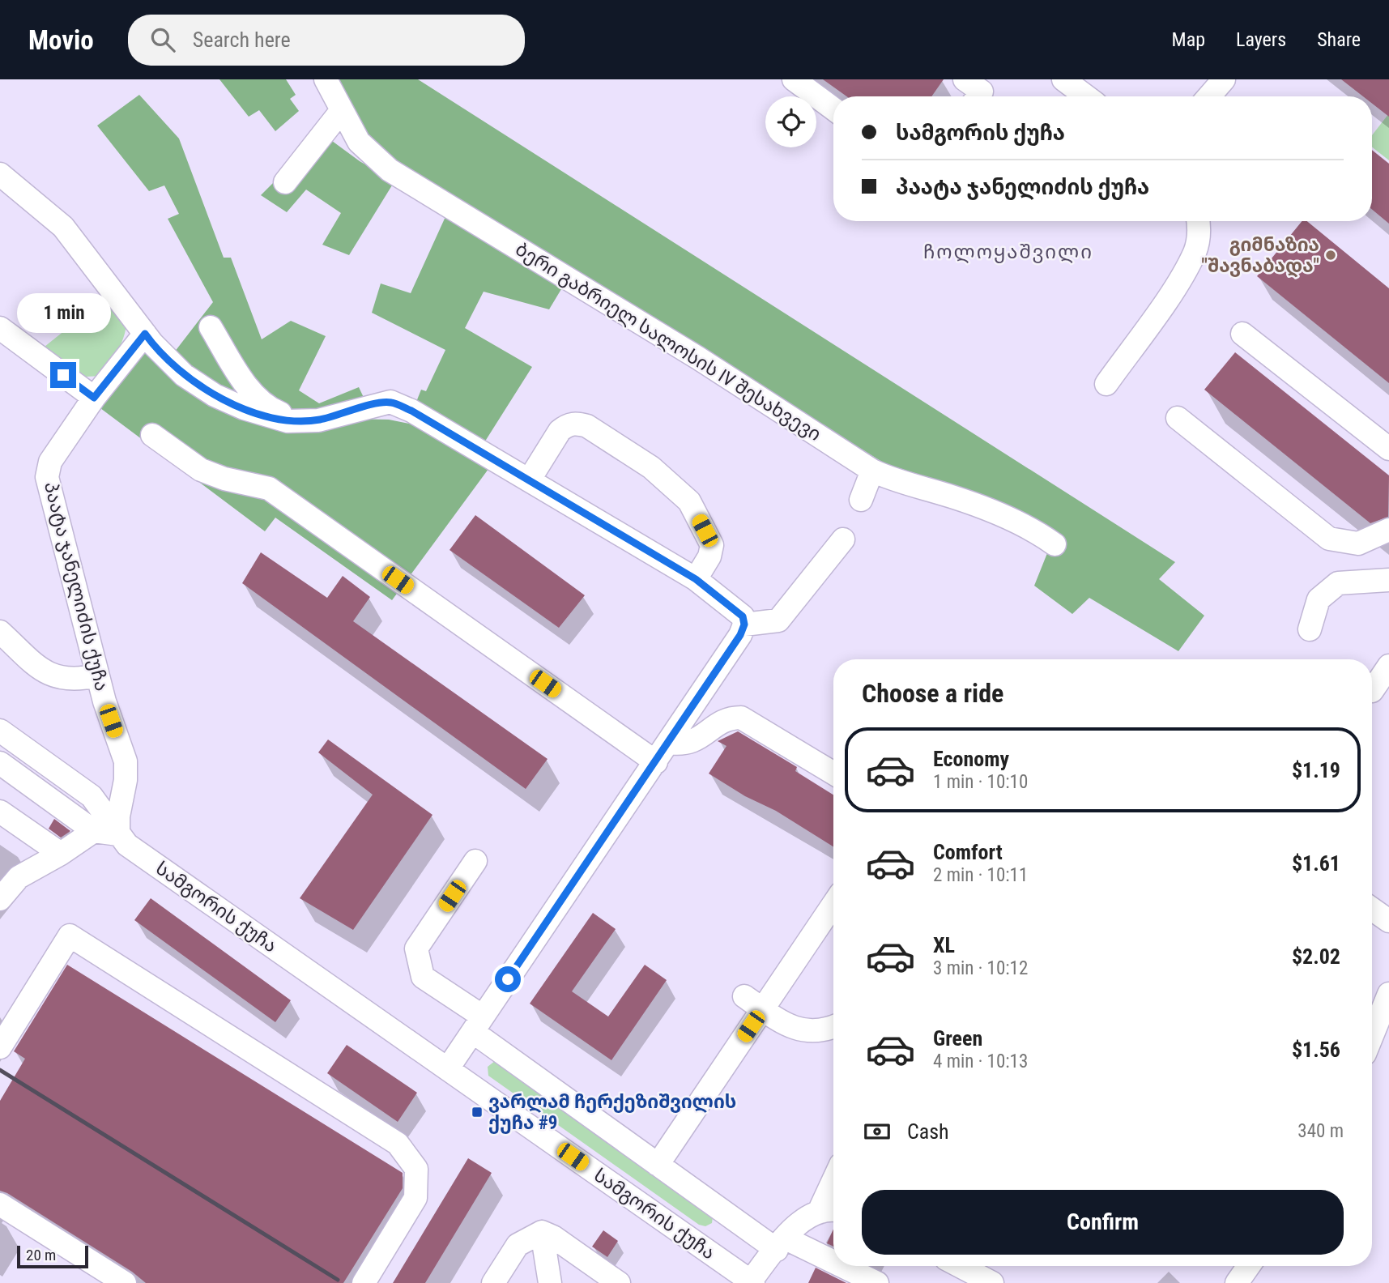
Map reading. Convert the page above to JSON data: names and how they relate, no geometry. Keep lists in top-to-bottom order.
{
  "streets": {
    "street": ["ბერი გაბრიელ სალოსის IV შესახვევი", "პაატა ჯანელიძის ქუჩა", "სამგორის ქუჩა"]
  },
  "crossings": [
    ["პაატა ჯანელიძის ქუჩა", "სამგორის ქუჩა"]
  ],
  "districts": ["ჩოლოყაშვილი"],
  "places": {
    "other": ["გიმნაზია \"შავნაბადა\""],
    "transit": ["ვარლამ ჩერქეზიშვილის ქუჩა #9"]
  },
  "scale_bar": "20 m",
  "page": {
    "header": "Movio",
    "search": "Search here",
    "nav": ["Map", "Layers", "Share"],
    "banner": ["სამგორის ქუჩა", "პაატა ჯანელიძის ქუჩა"],
    "bubble": "1 min",
    "heading": "Choose a ride",
    "list": [
      {
        "name": "Economy",
        "note": "1 min · 10:10",
        "value": "$1.19"
      },
      {
        "name": "Comfort",
        "note": "2 min · 10:11",
        "value": "$1.61"
      },
      {
        "name": "XL",
        "note": "3 min · 10:12",
        "value": "$2.02"
      },
      {
        "name": "Green",
        "note": "4 min · 10:13",
        "value": "$1.56"
      }
    ],
    "pay": ["Cash", "340 m"],
    "buttons": "Confirm",
    "scale": "20 m"
  }
}
